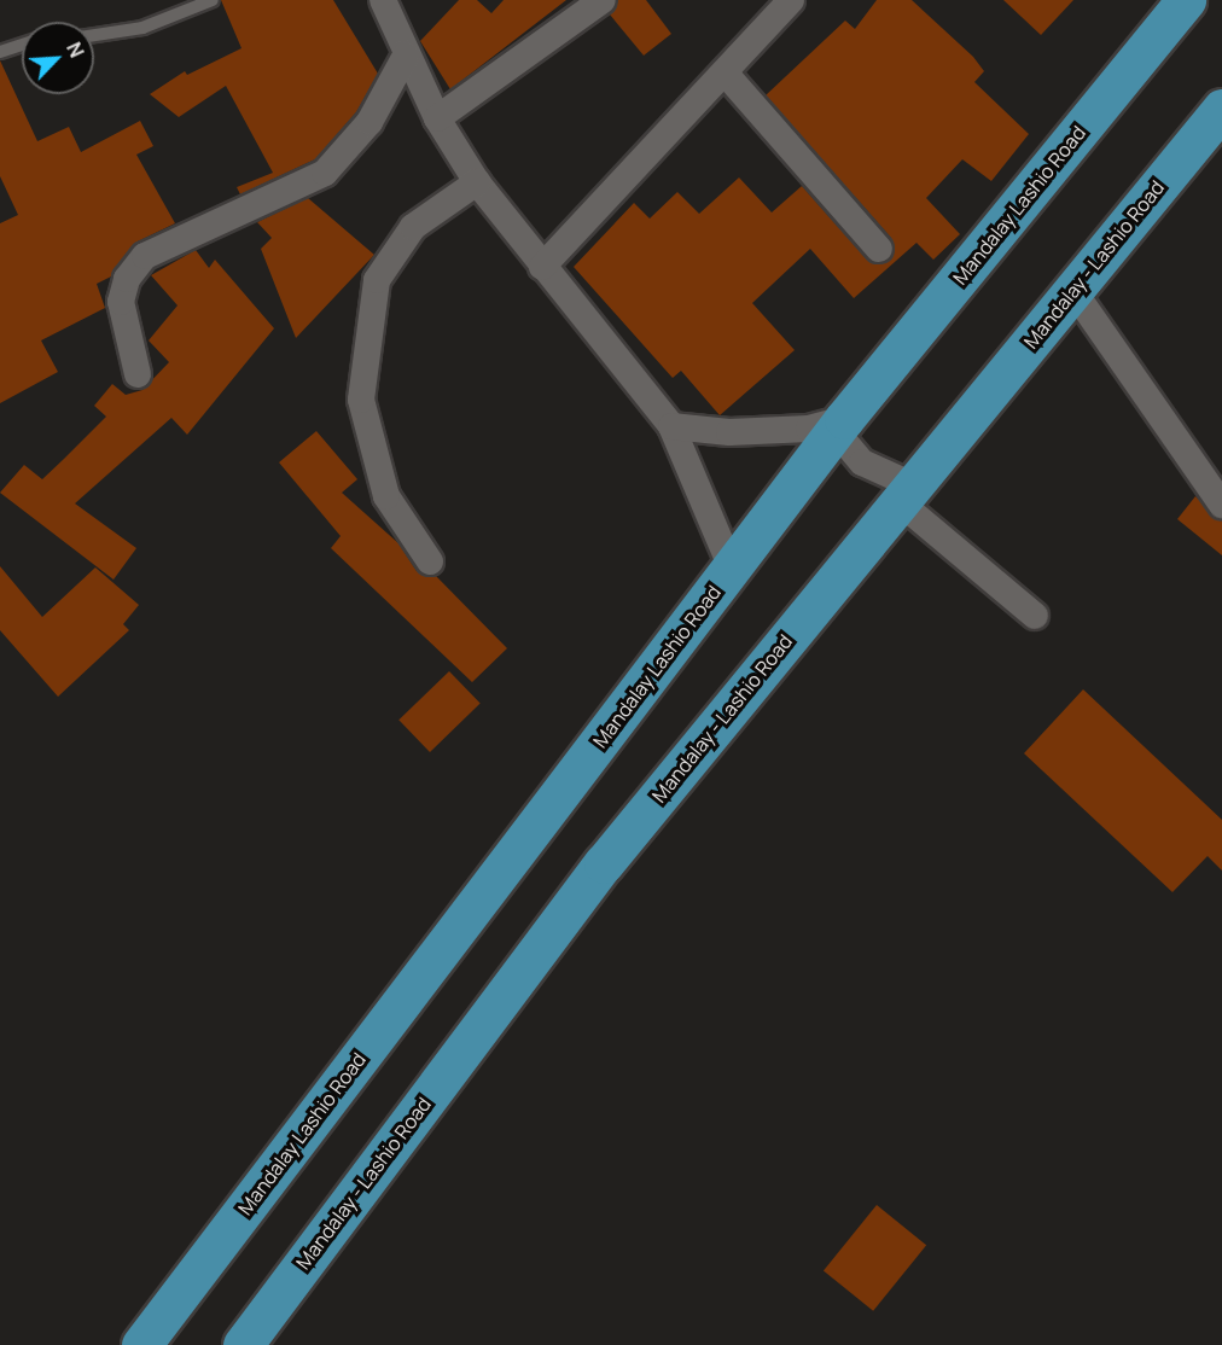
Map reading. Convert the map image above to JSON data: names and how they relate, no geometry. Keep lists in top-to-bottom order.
{
  "streets": {
    "highway": ["Mandalay Lashio Road", "Mandalay - Lashio Road"]
  },
  "north": "top right"
}
